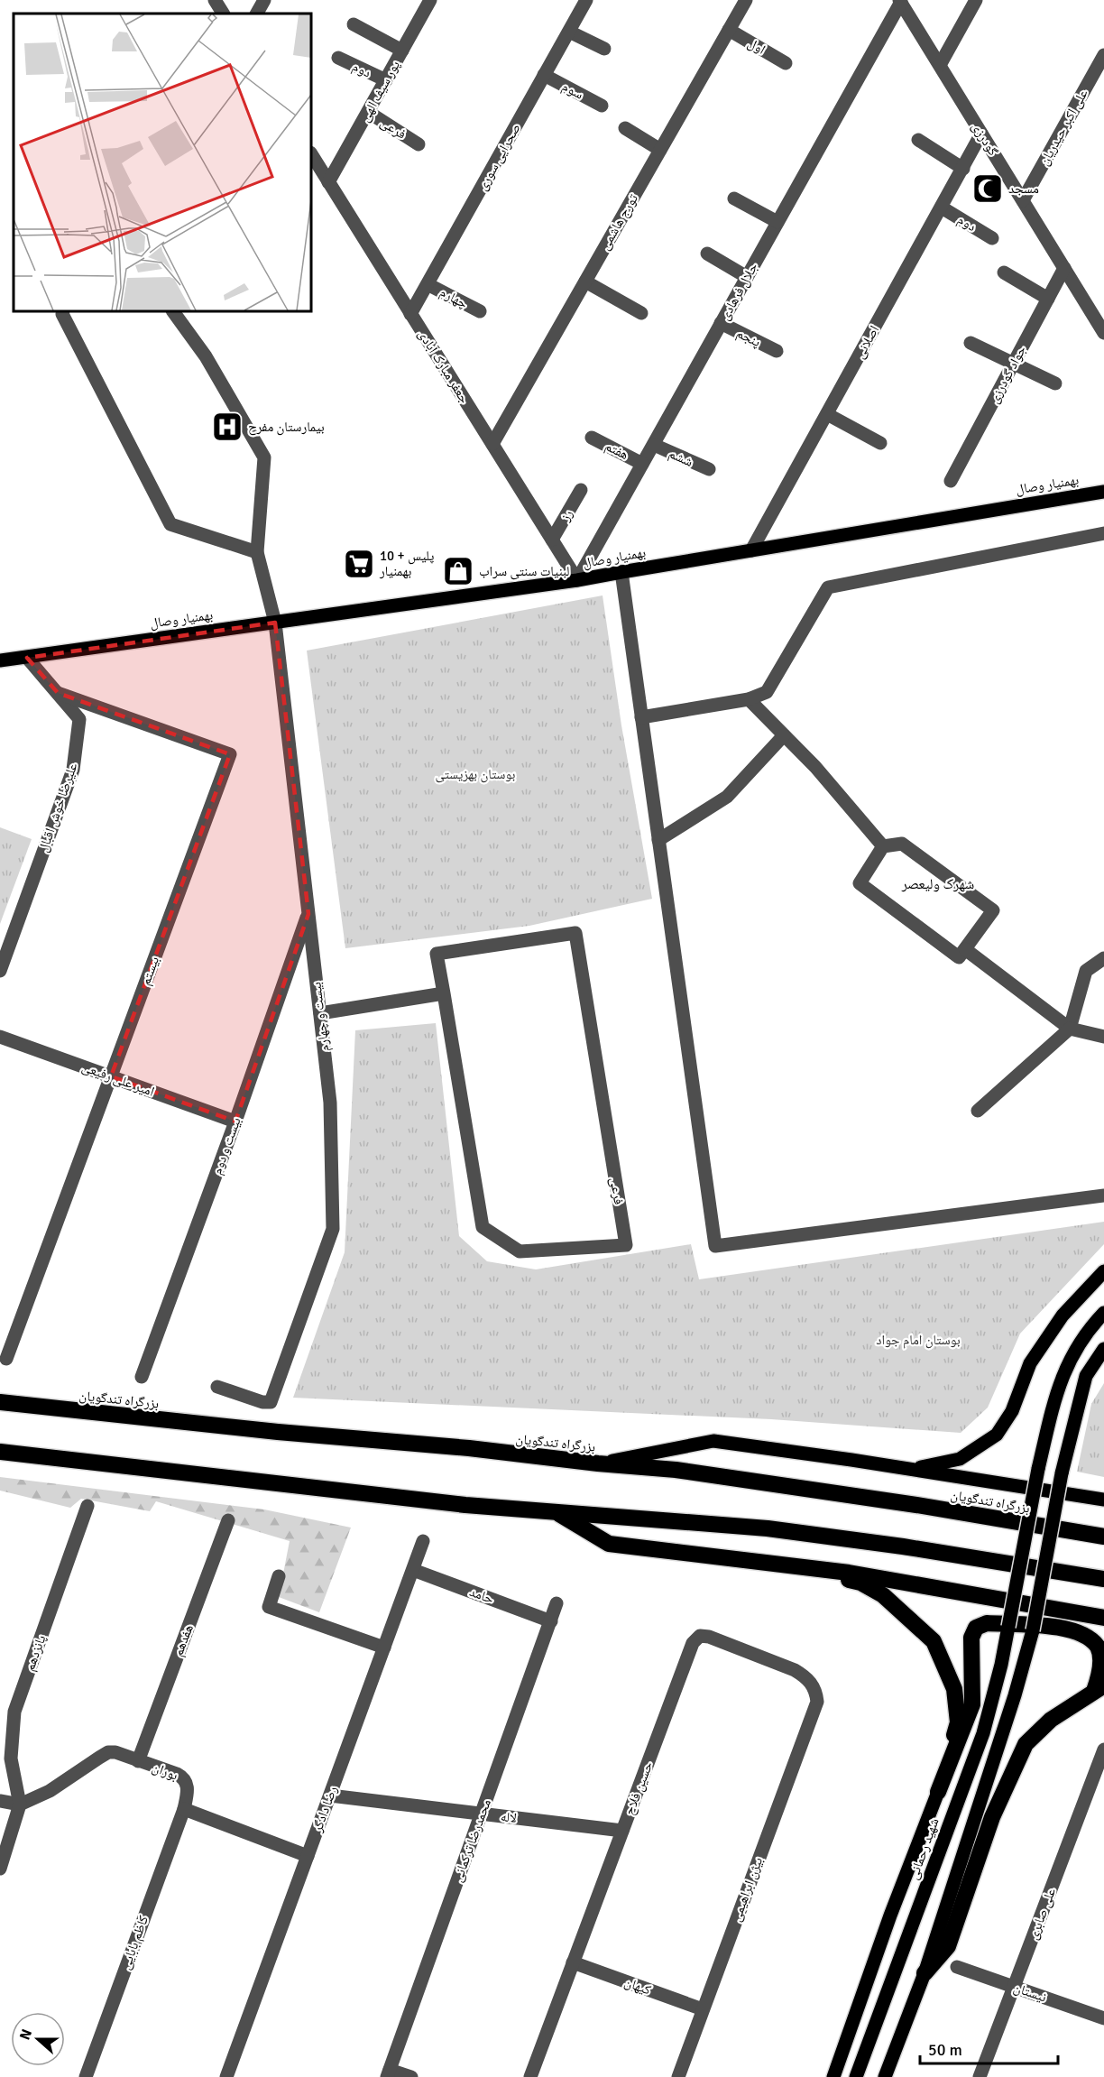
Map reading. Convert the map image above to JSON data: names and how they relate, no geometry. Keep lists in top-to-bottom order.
{
  "streets": {
    "highway": ["بزرگراه تندگویان"],
    "main road": ["بهمنیار وصال", "شهید رحمانی"],
    "street": [
      "اول",
      "دوم",
      "سوم",
      "پور سیف الهی",
      "علی اکبر حیدریان",
      "فرعی",
      "گودرزی",
      "صحرایی سوری",
      "تورج هاشمی",
      "جلال فرهادی",
      "چهارم",
      "پنجم",
      "اصلانی",
      "جعفر مبارک آبادی",
      "جواد گودرزی",
      "هفتم",
      "ششم",
      "رز",
      "علیرضا خوش اقبال",
      "بیستم",
      "بیست و چهارم",
      "امیر علی رفیعی",
      "بیست و دوم",
      "حامد",
      "هفدهم",
      "پانزدهم",
      "بوران",
      "حسین فلاح",
      "رضا دادگر",
      "لاله",
      "محمدرضا ترکمانی",
      "بیژن ابراهیمی",
      "علی صابری",
      "کاظم بابایی",
      "کیهان",
      "نیستان"
    ]
  },
  "crossings": [
    ["اول", "تورج هاشمی"],
    ["دوم", "پور سیف الهی"],
    ["دوم", "اصلانی"],
    ["سوم", "صحرایی سوری"],
    ["پور سیف الهی", "فرعی"],
    ["پور سیف الهی", "جعفر مبارک آبادی"],
    ["علی اکبر حیدریان", "گودرزی"],
    ["گودرزی", "جلال فرهادی"],
    ["گودرزی", "اصلانی"],
    ["گودرزی", "جواد گودرزی"],
    ["صحرایی سوری", "چهارم"],
    ["صحرایی سوری", "جعفر مبارک آبادی"],
    ["تورج هاشمی", "جعفر مبارک آبادی"],
    ["جلال فرهادی", "پنجم"],
    ["جلال فرهادی", "جعفر مبارک آبادی"],
    ["جلال فرهادی", "هفتم"],
    ["جلال فرهادی", "ششم"],
    ["جلال فرهادی", "بهمنیار وصال"],
    ["اصلانی", "بهمنیار وصال"],
    ["جعفر مبارک آبادی", "بهمنیار وصال"],
    ["جعفر مبارک آبادی", "رز"],
    ["بهمنیار وصال", "علیرضا خوش اقبال"],
    ["بهمنیار وصال", "بیست و چهارم"],
    ["علیرضا خوش اقبال", "بیستم"],
    ["بیستم", "امیر علی رفیعی"],
    ["بیست و چهارم", "بیست و دوم"],
    ["امیر علی رفیعی", "بیست و دوم"],
    ["حامد", "رضا دادگر"],
    ["حامد", "محمدرضا ترکمانی"],
    ["هفدهم", "بوران"],
    ["پانزدهم", "بوران"],
    ["بوران", "کاظم بابایی"],
    ["حسین فلاح", "لاله"],
    ["حسین فلاح", "بیژن ابراهیمی"],
    ["حسین فلاح", "کیهان"],
    ["رضا دادگر", "لاله"],
    ["لاله", "محمدرضا ترکمانی"],
    ["بیژن ابراهیمی", "کیهان"],
    ["علی صابری", "نیستان"]
  ],
  "districts": ["شهرک ولیعصر"],
  "parks": ["بوستان بهزیستی", "بوستان امام جواد"],
  "places": {
    "mosque": ["مسجد"],
    "hospital": ["بیمارستان مفرح"],
    "supermarket": ["پلیس + 10 بهمنیار"],
    "shop": ["لبنیات سنتی سراب"]
  },
  "scale_bar": "50 m",
  "north": "left"
}
